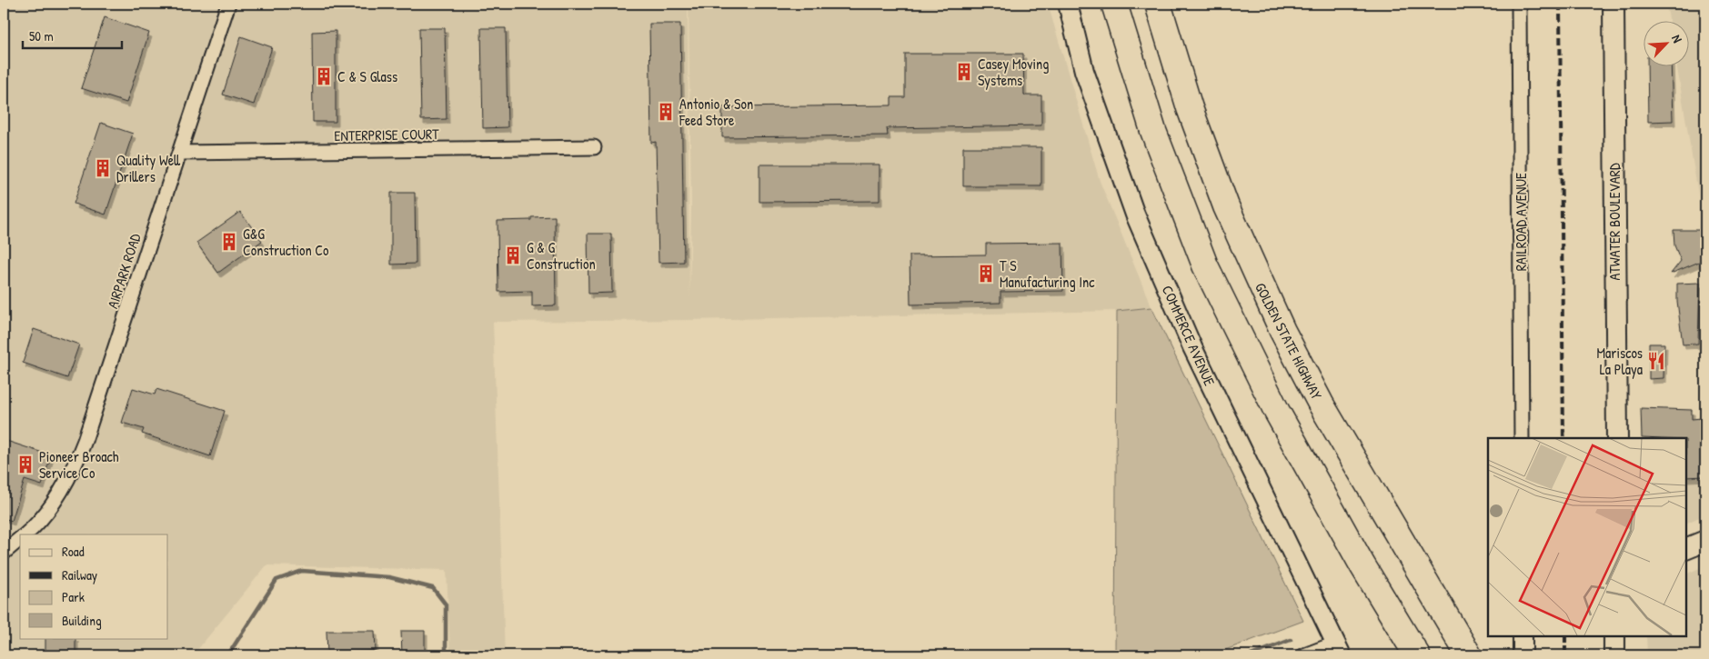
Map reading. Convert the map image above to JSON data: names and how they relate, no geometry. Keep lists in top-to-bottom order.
{
  "streets": {
    "highway": ["GOLDEN STATE HIGHWAY"],
    "main road": ["ATWATER BOULEVARD"],
    "street": [
      "ENTERPRISE COURT",
      "RAILROAD AVENUE",
      "AIRPARK ROAD",
      "COMMERCE AVENUE"
    ]
  },
  "crossings": [
    ["ENTERPRISE COURT", "AIRPARK ROAD"]
  ],
  "places": {
    "building": [
      "Casey Moving Systems",
      "C & S Glass",
      "Antonio & Son Feed Store",
      "Quality Well Drillers",
      "G&G Construction Co",
      "G & G Construction",
      "T S Manufacturing Inc",
      "Pioneer Broach Service Co"
    ],
    "restaurant": ["Mariscos La Playa"]
  },
  "legend": [
    "Road",
    "Railway",
    "Park",
    "Building"
  ],
  "scale_bar": "50 m",
  "north": "top right"
}
